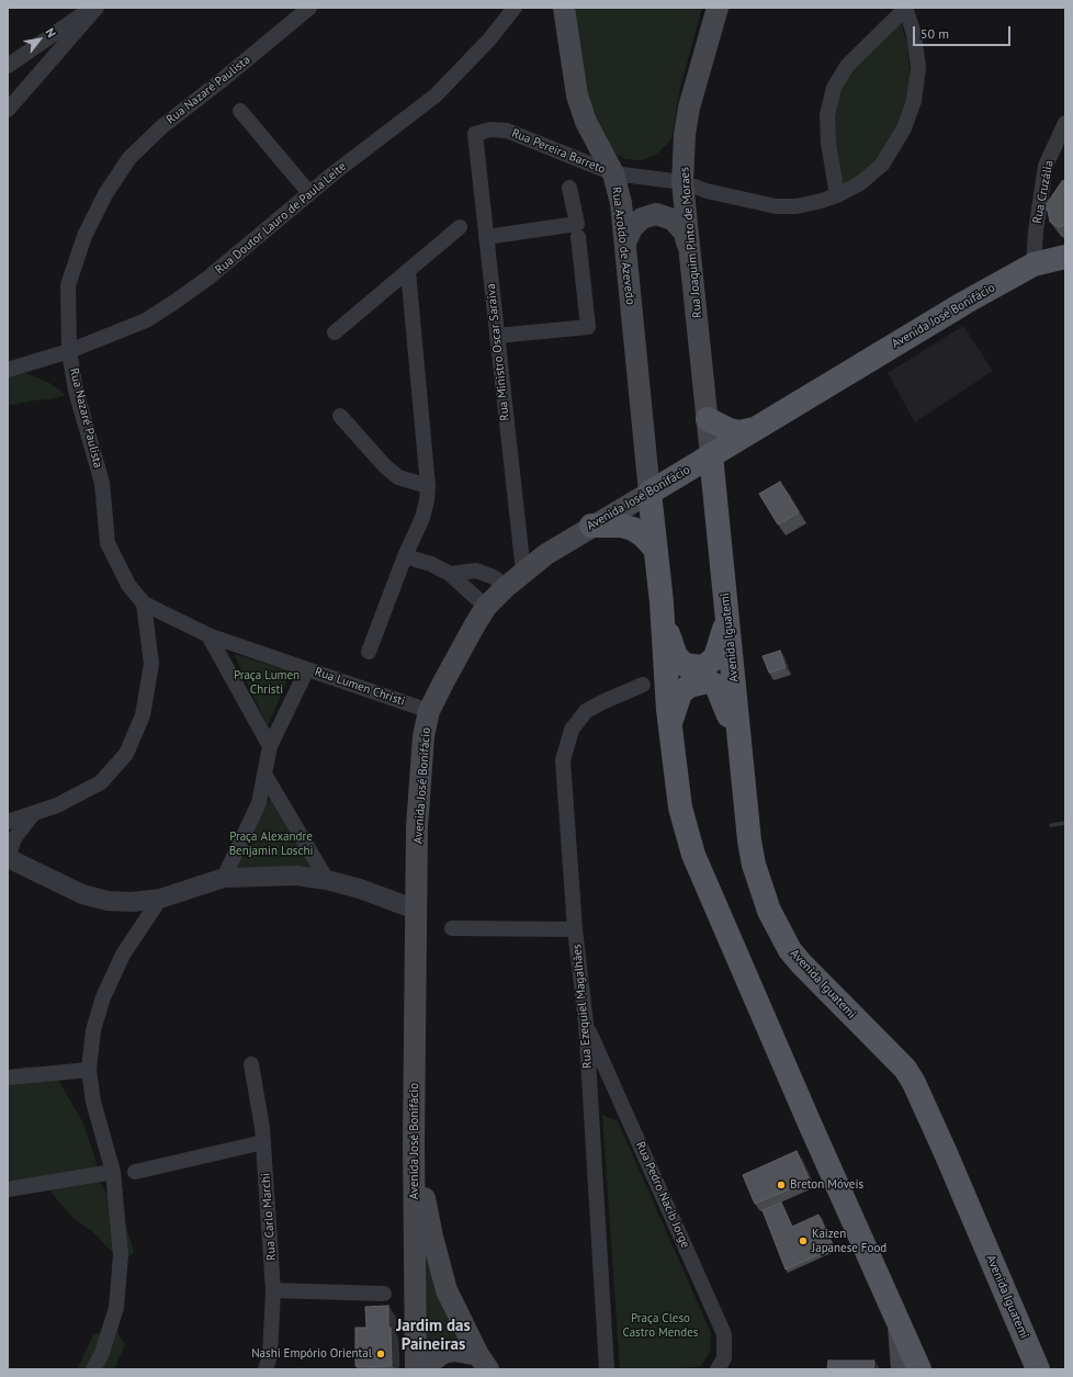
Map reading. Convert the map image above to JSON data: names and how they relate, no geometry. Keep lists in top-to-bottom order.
{
  "streets": {
    "main road": [
      "Rua Joaquim Pinto de Moraes",
      "Rua Aroldo de Azevedo",
      "Avenida José Bonifácio",
      "Avenida Iguatemi"
    ],
    "street": [
      "Rua Nazaré Paulista",
      "Rua Pereira Barreto",
      "Rua Cruzália",
      "Rua Doutor Lauro de Paula Leite",
      "Rua Ministro Oscar Saraiva",
      "Rua Lumen Christi",
      "Rua Ezequiel Magalhães",
      "Rua Pedro Nacib Jorge",
      "Rua Carlo Marchi"
    ]
  },
  "crossings": [
    ["Rua Nazaré Paulista", "Rua Doutor Lauro de Paula Leite"],
    ["Rua Nazaré Paulista", "Rua Lumen Christi"],
    ["Rua Pereira Barreto", "Rua Joaquim Pinto de Moraes"],
    ["Rua Pereira Barreto", "Rua Aroldo de Azevedo"],
    ["Rua Pereira Barreto", "Rua Ministro Oscar Saraiva"],
    ["Rua Cruzália", "Avenida José Bonifácio"],
    ["Rua Joaquim Pinto de Moraes", "Avenida José Bonifácio"],
    ["Rua Joaquim Pinto de Moraes", "Avenida Iguatemi"],
    ["Rua Aroldo de Azevedo", "Avenida José Bonifácio"],
    ["Avenida José Bonifácio", "Rua Ministro Oscar Saraiva"],
    ["Avenida José Bonifácio", "Avenida Iguatemi"],
    ["Avenida José Bonifácio", "Rua Lumen Christi"],
    ["Rua Ezequiel Magalhães", "Rua Pedro Nacib Jorge"]
  ],
  "districts": ["Jardim das Paineiras"],
  "parks": ["Praça Lumen Christi", "Praça Alexandre Benjamin Loschi", "Praça Cleso Castro Mendes"],
  "places": ["Breton Móveis", "Kaizen Japanese Food", "Nashi Empório Oriental"],
  "scale_bar": "50 m",
  "north": "top right"
}
